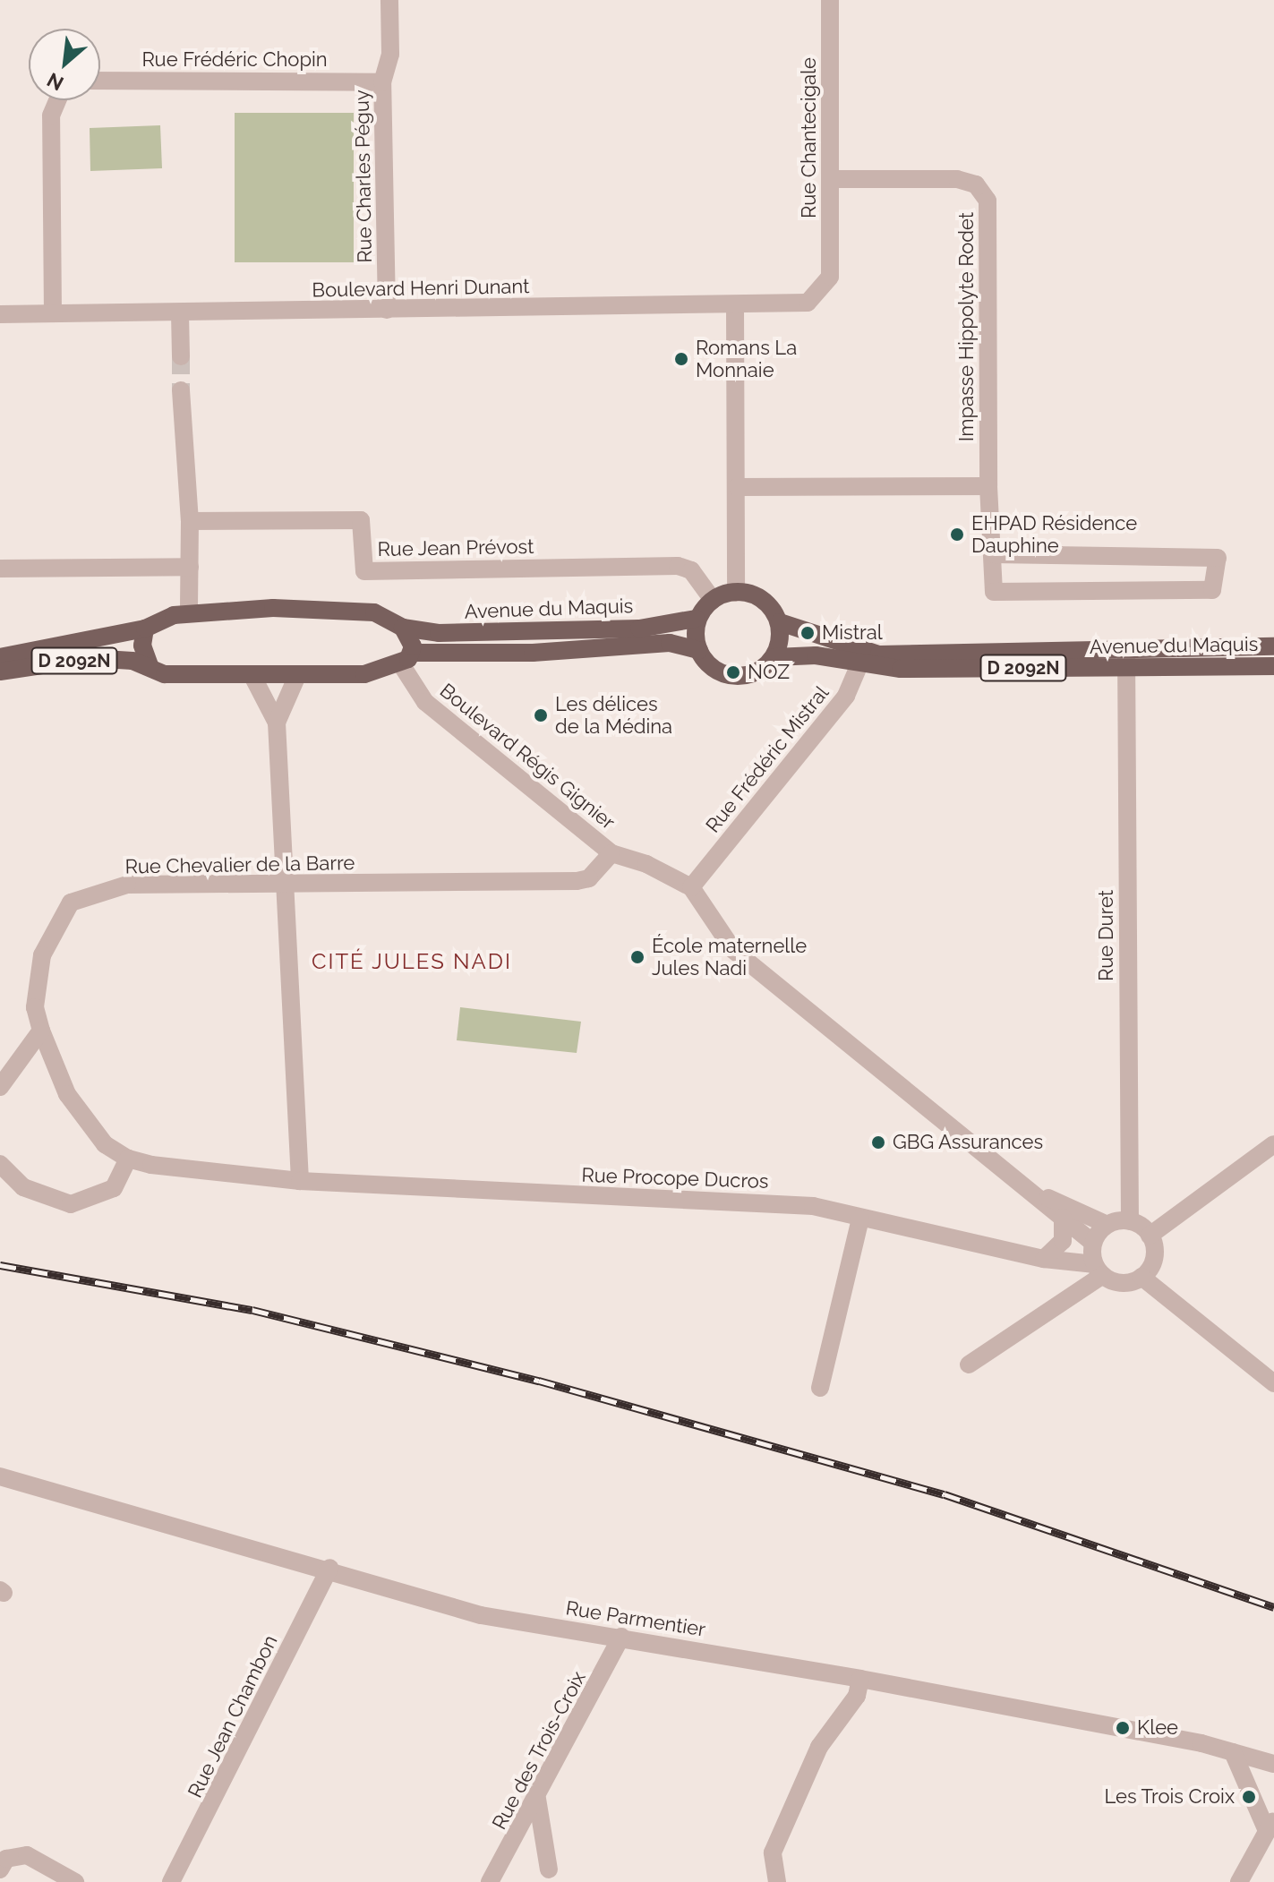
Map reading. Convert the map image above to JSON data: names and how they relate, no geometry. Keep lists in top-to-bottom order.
{
  "streets": {
    "main road": ["Avenue du Maquis", "D 2092N"],
    "street": [
      "Rue Frédéric Chopin",
      "Rue Chantecigale",
      "Rue Charles Péguy",
      "Boulevard Henri Dunant",
      "Impasse Hippolyte Rodet",
      "Rue Jean Prévost",
      "Boulevard Régis Gignier",
      "Rue Frédéric Mistral",
      "Rue Chevalier de la Barre",
      "Rue Duret",
      "Rue Procope Ducros",
      "Rue Parmentier",
      "Rue Jean Chambon",
      "Rue des Trois-Croix"
    ]
  },
  "crossings": [
    ["Rue Frédéric Chopin", "Rue Charles Péguy"],
    ["Rue Chantecigale", "Boulevard Henri Dunant"],
    ["Rue Chantecigale", "Impasse Hippolyte Rodet"],
    ["Rue Charles Péguy", "Boulevard Henri Dunant"],
    ["Rue Jean Prévost", "Avenue du Maquis"],
    ["Avenue du Maquis", "Boulevard Régis Gignier"],
    ["Avenue du Maquis", "Rue Frédéric Mistral"],
    ["Avenue du Maquis", "Rue Duret"],
    ["Boulevard Régis Gignier", "Rue Frédéric Mistral"],
    ["Boulevard Régis Gignier", "Rue Chevalier de la Barre"],
    ["Boulevard Régis Gignier", "Rue Duret"],
    ["Boulevard Régis Gignier", "Rue Procope Ducros"],
    ["Rue Chevalier de la Barre", "Rue Procope Ducros"],
    ["Rue Duret", "Rue Procope Ducros"],
    ["Rue Parmentier", "Rue Jean Chambon"],
    ["Rue Parmentier", "Rue des Trois-Croix"]
  ],
  "districts": ["CITÉ JULES NADI"],
  "places": [
    "Romans La Monnaie",
    "EHPAD Résidence Dauphine",
    "Mistral",
    "NOZ",
    "Les délices de la Médina",
    "École maternelle Jules Nadi",
    "GBG Assurances",
    "Klee",
    "Les Trois Croix"
  ],
  "north": "bottom left"
}
